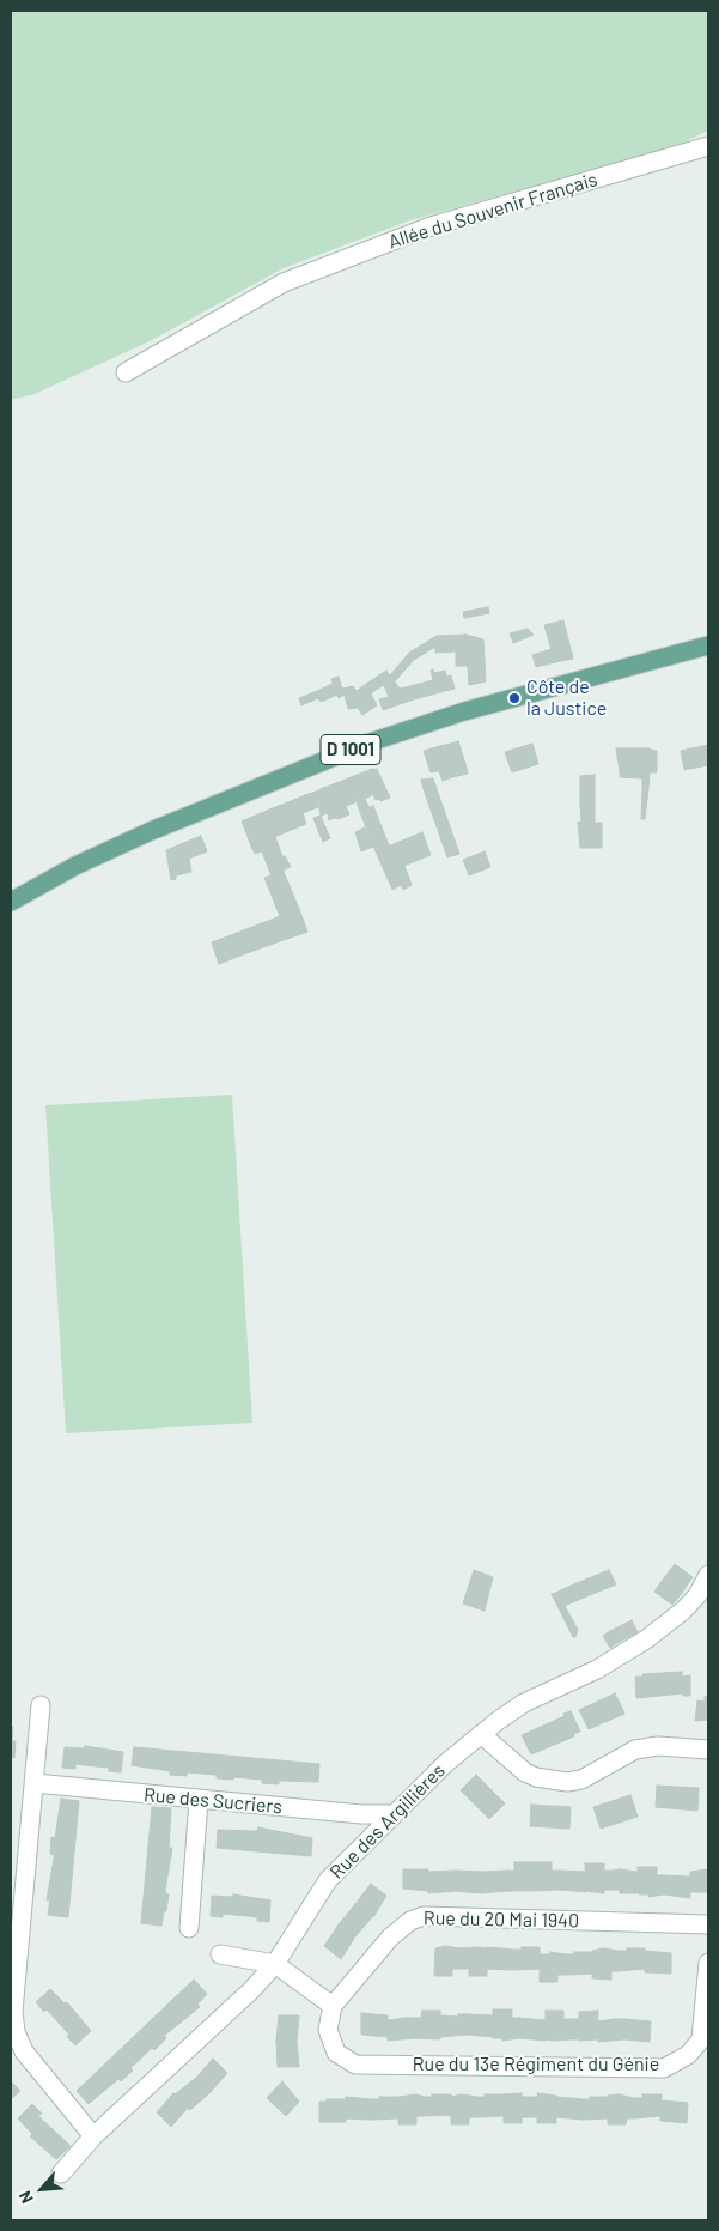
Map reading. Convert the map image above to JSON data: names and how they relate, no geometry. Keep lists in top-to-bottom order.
{
  "streets": {
    "main road": ["D 1001"],
    "street": [
      "Allée du Souvenir Français",
      "Rue des Sucriers",
      "Rue des Argillières",
      "Rue du 20 Mai 1940",
      "Rue du 13e Régiment du Génie"
    ]
  },
  "crossings": [
    ["Rue des Sucriers", "Rue des Argillières"],
    ["Rue du 20 Mai 1940", "Rue du 13e Régiment du Génie"]
  ],
  "places": ["Côte de la Justice"],
  "north": "bottom left"
}
